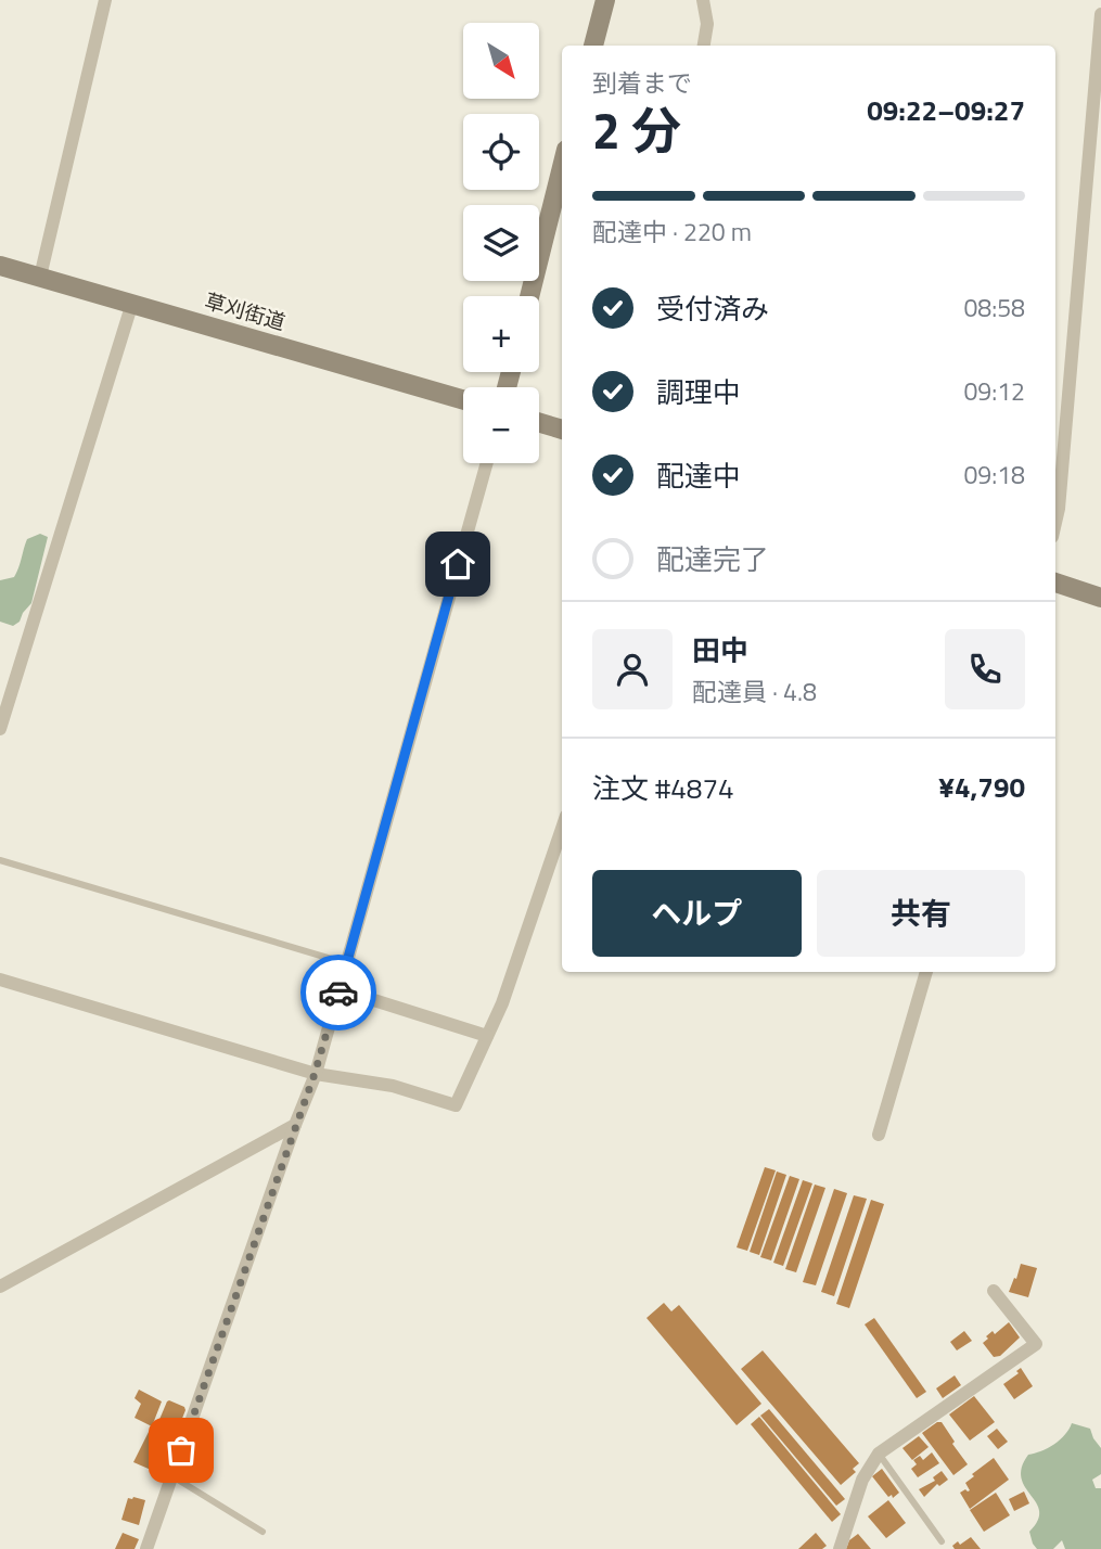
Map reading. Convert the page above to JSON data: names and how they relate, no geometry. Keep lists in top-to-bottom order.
{
  "streets": {
    "street": ["草刈街道"]
  },
  "north": "bottom right",
  "page": {
    "map_buttons": ["+", "−"],
    "heading": ["2 分", "到着まで", "09:22–09:27"],
    "panel": [
      "田中",
      "配達員 · 4.8",
      "注文 #4874",
      "¥4,790"
    ],
    "bar": "配達中 · 220 m",
    "list": [
      ["受付済み", "08:58"],
      ["調理中", "09:12"],
      ["配達中", "09:18"],
      "配達完了"
    ],
    "buttons": ["ヘルプ", "共有"]
  }
}
